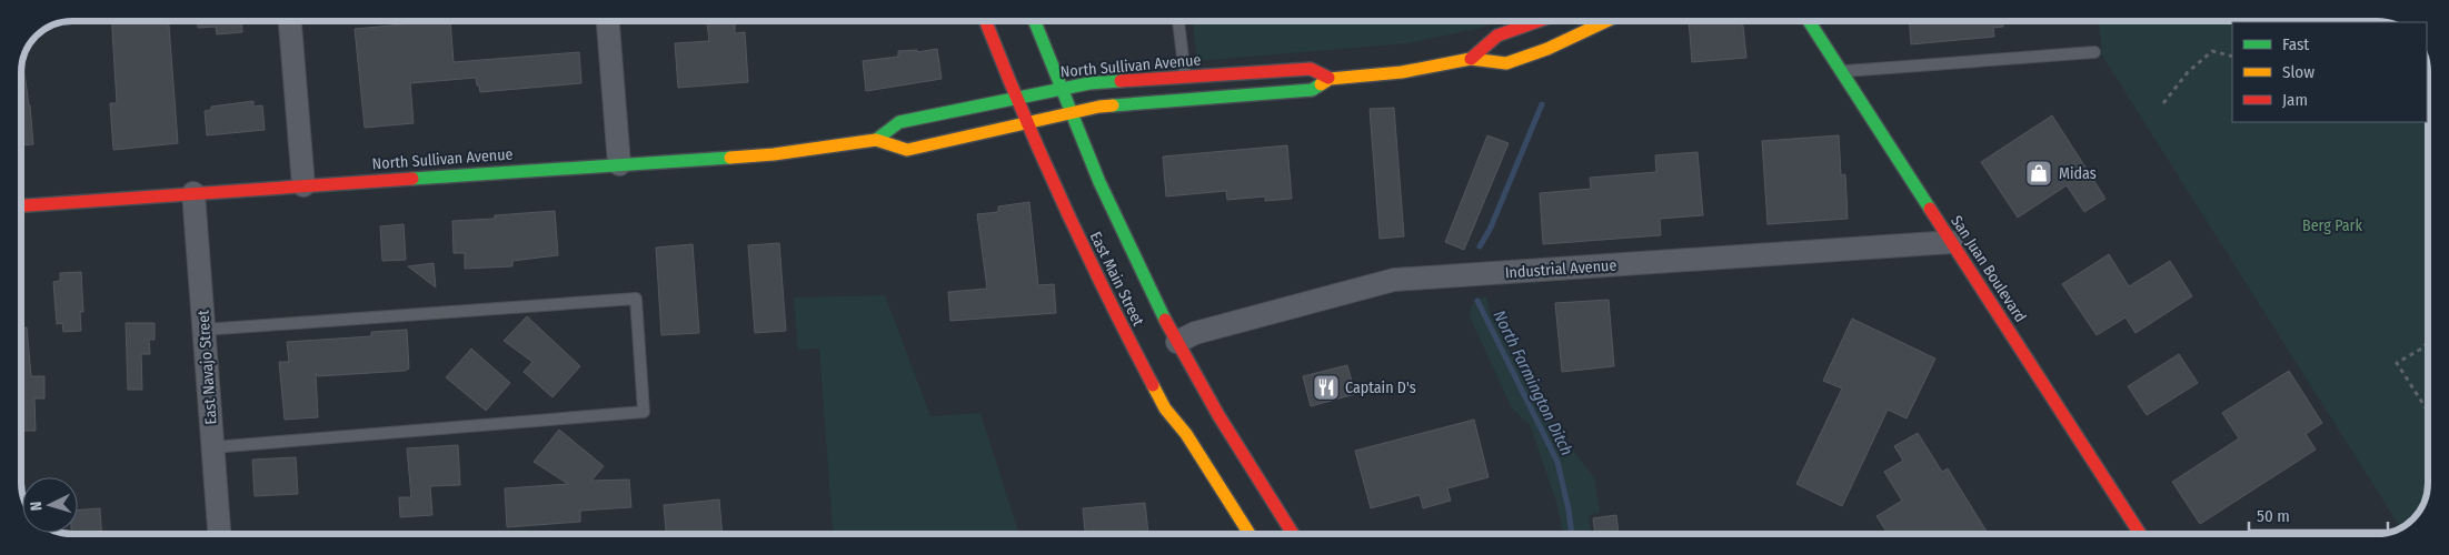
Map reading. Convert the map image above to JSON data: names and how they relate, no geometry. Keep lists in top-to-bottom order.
{
  "streets": {
    "main road": ["North Sullivan Avenue", "San Juan Boulevard", "East Main Street"],
    "street": ["Industrial Avenue", "East Navajo Street"]
  },
  "crossings": [
    ["North Sullivan Avenue", "East Main Street"],
    ["North Sullivan Avenue", "East Navajo Street"],
    ["Industrial Avenue", "San Juan Boulevard"],
    ["Industrial Avenue", "East Main Street"]
  ],
  "water": ["North Farmington Ditch"],
  "parks": ["Berg Park"],
  "places": {
    "shop": ["Midas"],
    "restaurant": ["Captain D's"]
  },
  "legend": ["Fast", "Slow", "Jam"],
  "scale_bar": "50 m",
  "north": "left"
}
